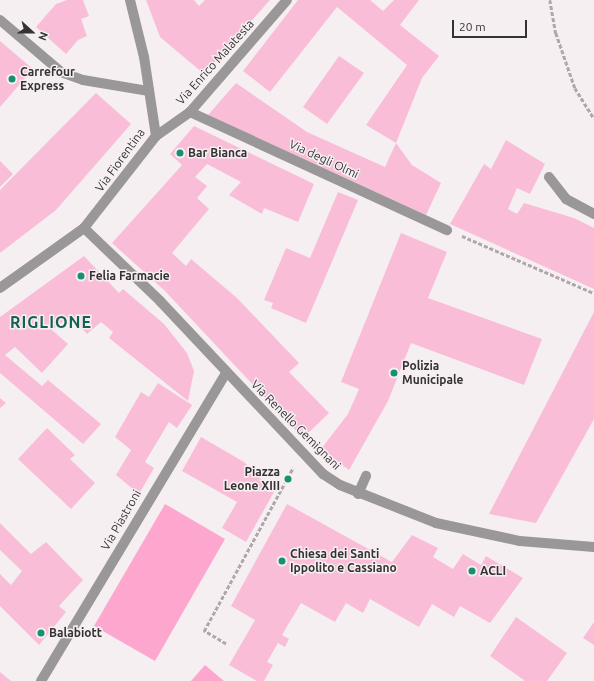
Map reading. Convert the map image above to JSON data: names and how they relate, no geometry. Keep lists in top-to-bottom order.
{
  "streets": {
    "street": [
      "Via Enrico Malatesta",
      "Via degli Olmi",
      "Via Fiorentina",
      "Via Renello Gemignani",
      "Via Piastroni"
    ]
  },
  "crossings": [
    ["Via Enrico Malatesta", "Via degli Olmi"],
    ["Via Enrico Malatesta", "Via Fiorentina"],
    ["Via Fiorentina", "Via Renello Gemignani"],
    ["Via Renello Gemignani", "Via Piastroni"]
  ],
  "districts": ["RIGLIONE"],
  "places": [
    "Carrefour Express",
    "Bar Bianca",
    "Felia Farmacie",
    "Polizia Municipale",
    "Piazza Leone XIII",
    "Chiesa dei Santi Ippolito e Cassiano",
    "ACLI",
    "Balabiott"
  ],
  "scale_bar": "20 m",
  "north": "right"
}
